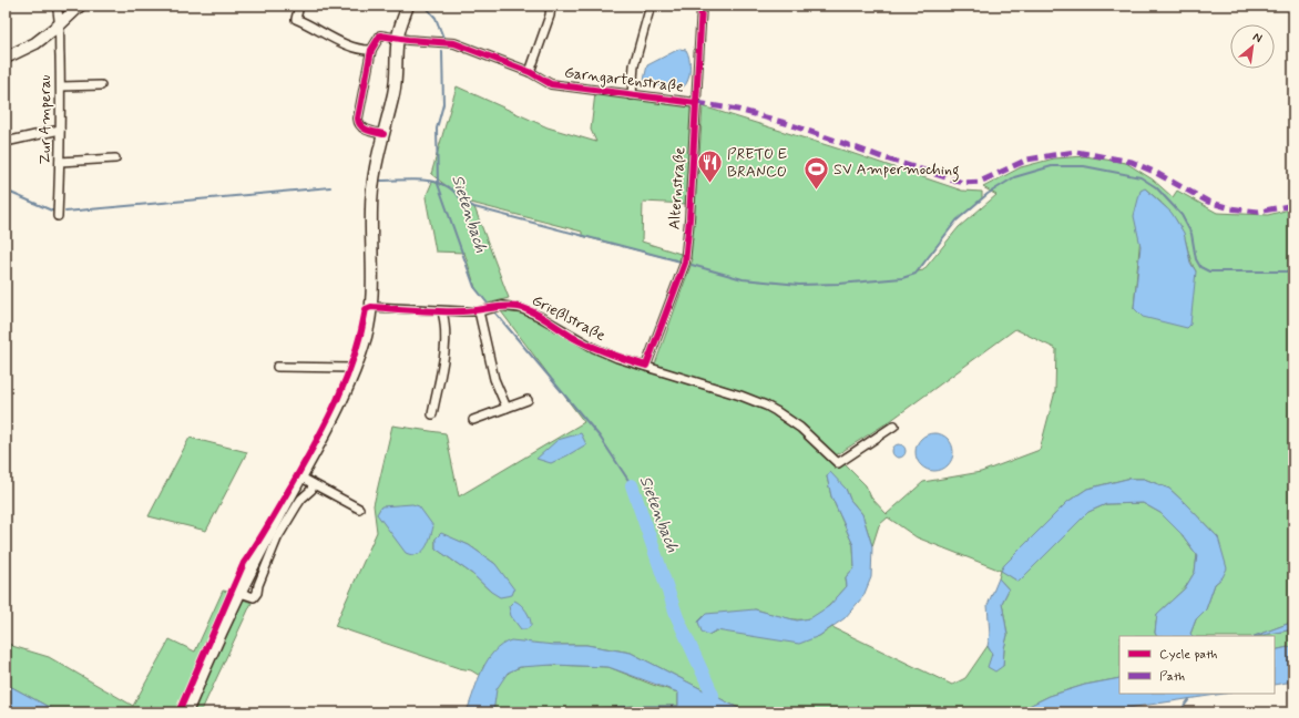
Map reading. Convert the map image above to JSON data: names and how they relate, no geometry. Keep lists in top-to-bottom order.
{
  "streets": {
    "street": [
      "Garngartenstraße",
      "Zur Amperau",
      "Alternstraße",
      "Grießlstraße"
    ]
  },
  "crossings": [
    ["Garngartenstraße", "Alternstraße"],
    ["Alternstraße", "Grießlstraße"]
  ],
  "water": ["Sietenbach"],
  "places": {
    "restaurant": ["PRETO E BRANCO"],
    "sports": ["SV Ampermoching"]
  },
  "legend": ["Cycle path", "Path"],
  "north": "top right"
}
